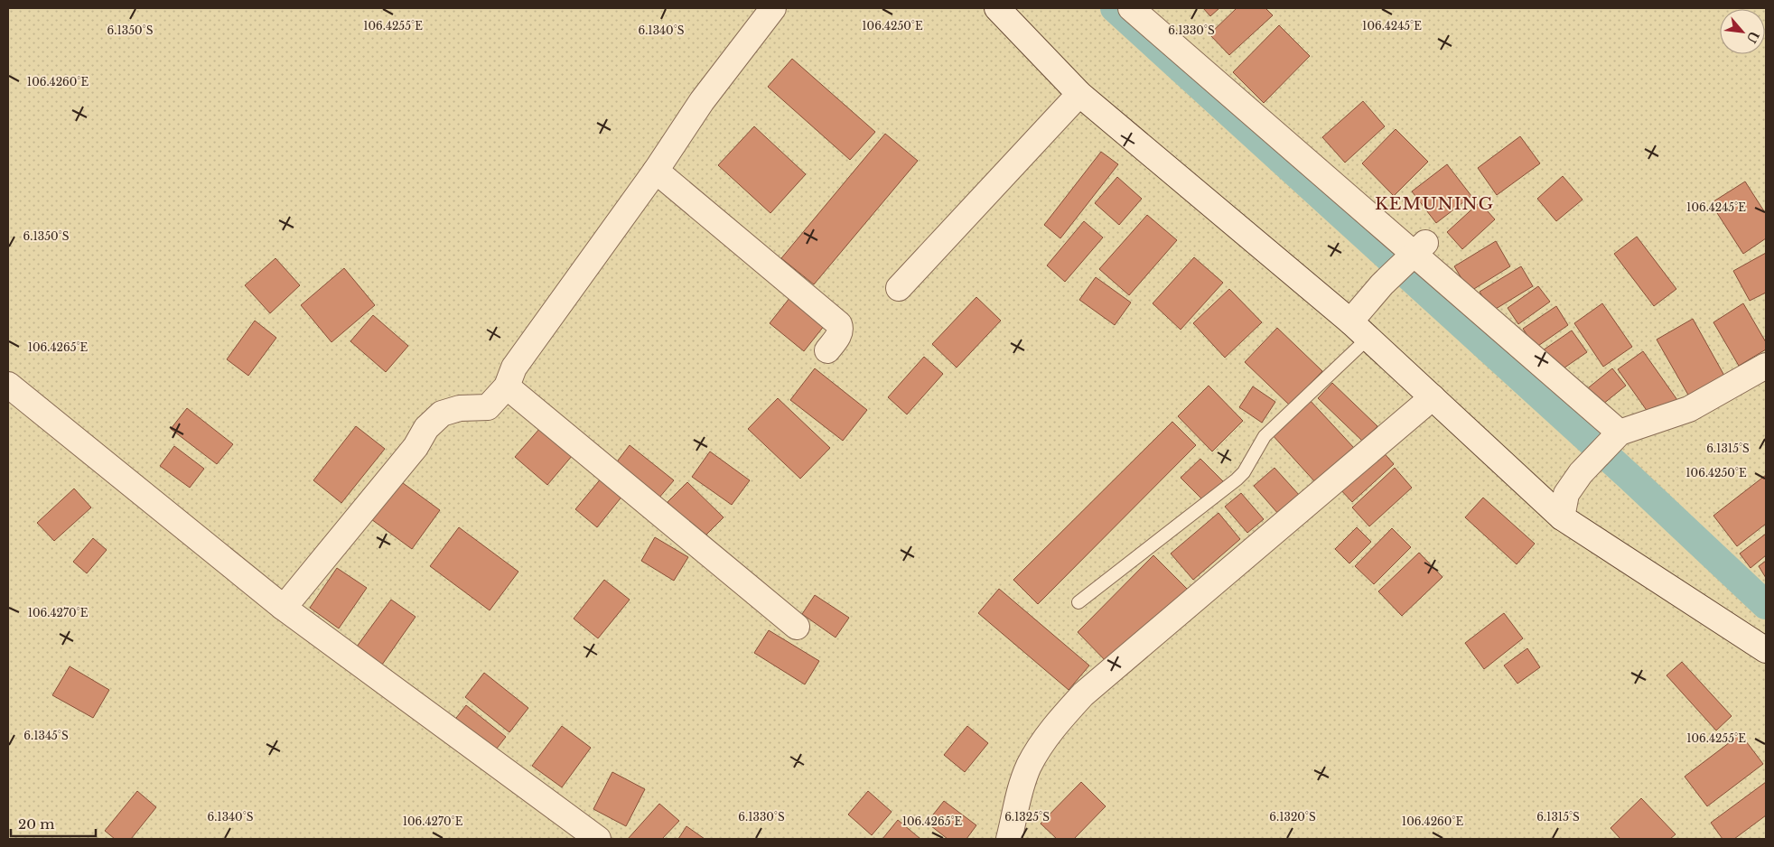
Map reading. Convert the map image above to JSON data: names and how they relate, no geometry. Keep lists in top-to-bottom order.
{
  "districts": ["KEMUNING"],
  "scale_bar": "20 m",
  "north": "bottom right",
  "coordinates": [
    "106.4250°E",
    "106.4245°E",
    "106.4255°E",
    "6.1350°S",
    "6.1340°S",
    "6.1330°S",
    "106.4260°E",
    "106.4265°E",
    "6.1315°S",
    "106.4270°E",
    "6.1345°S",
    "6.1325°S",
    "6.1320°S"
  ]
}
